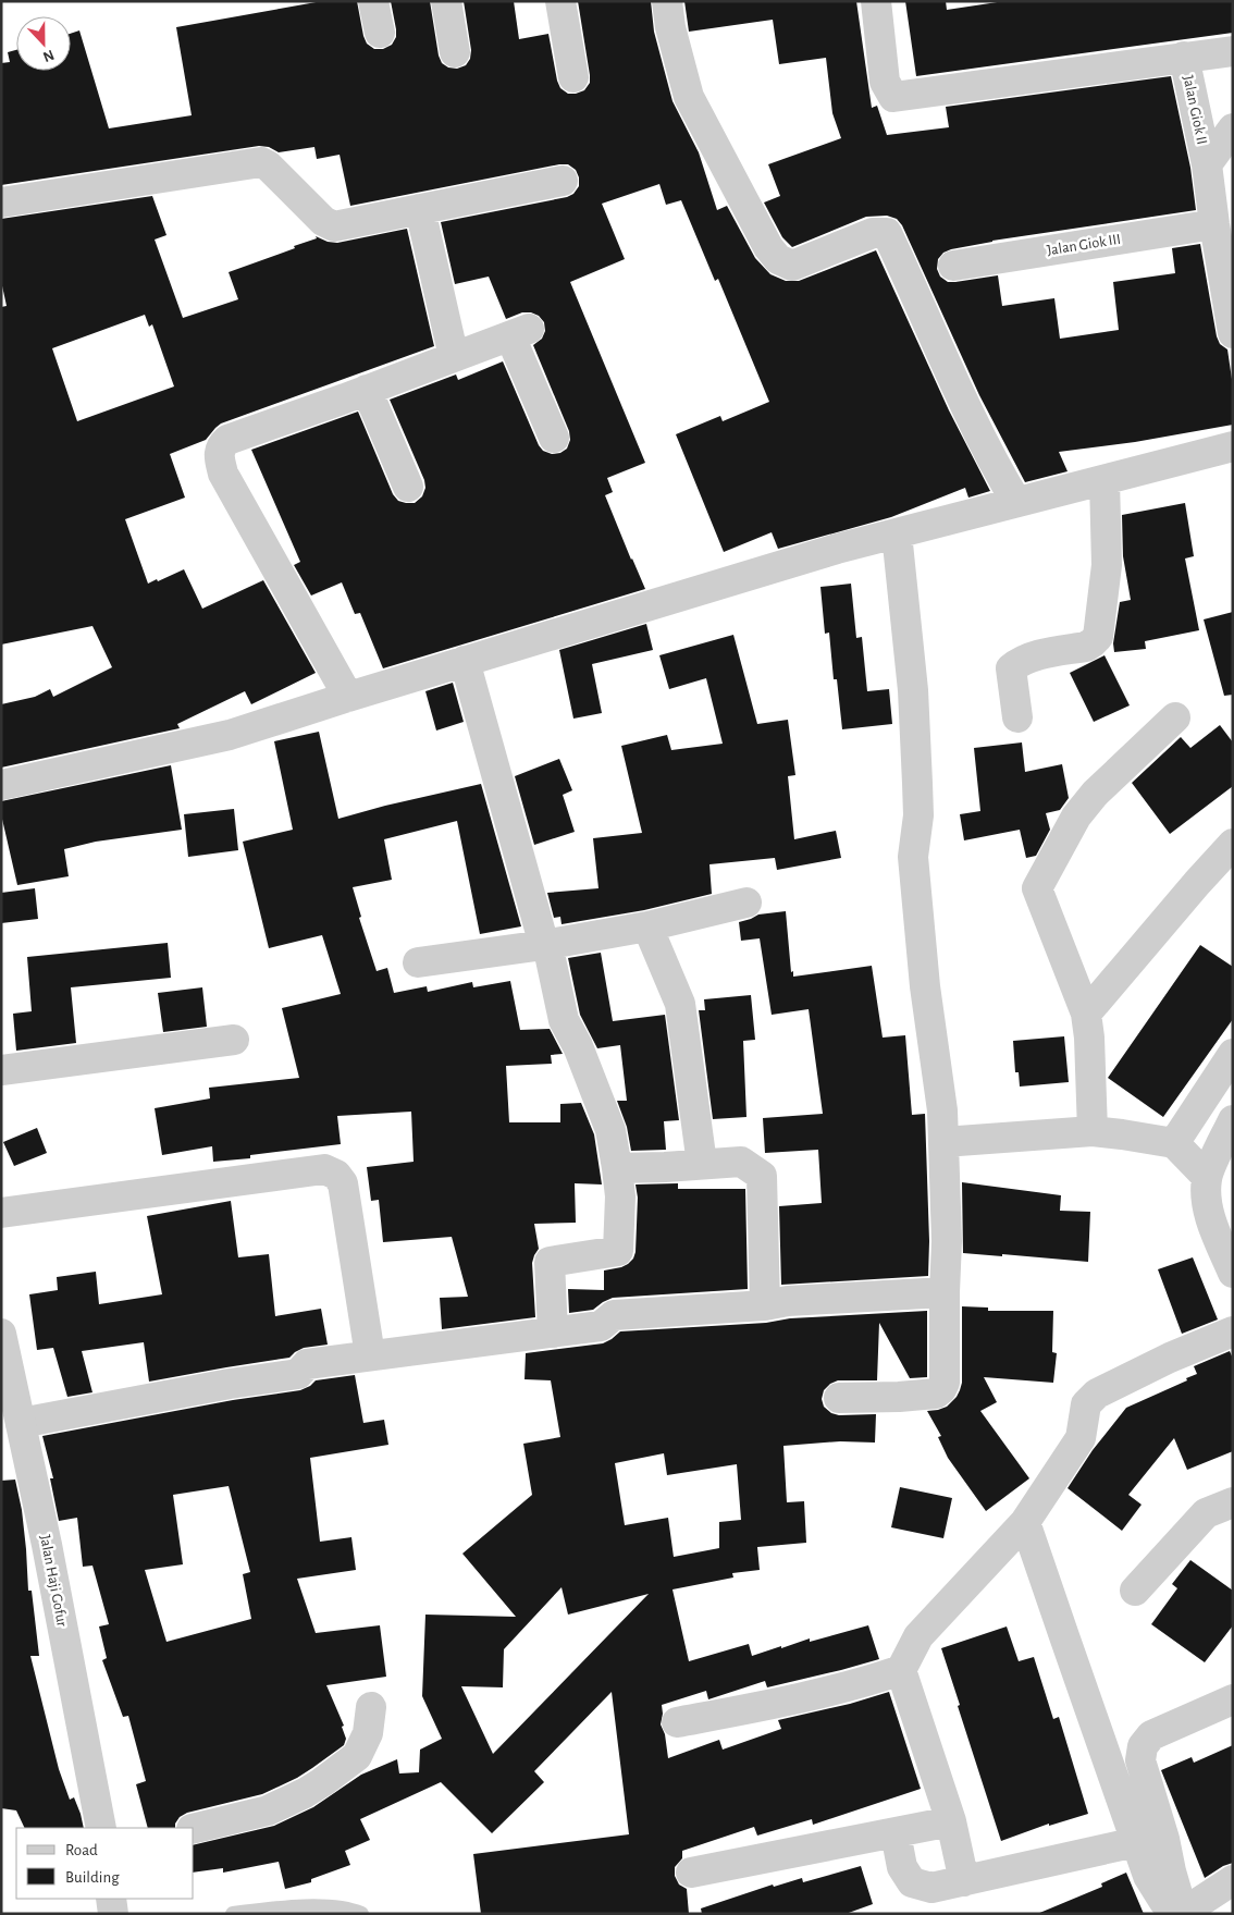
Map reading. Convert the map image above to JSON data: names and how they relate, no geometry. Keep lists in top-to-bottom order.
{
  "streets": {
    "street": ["Jalan Giok II", "Jalan Giok III", "Jalan Haji Gofur"]
  },
  "crossings": [
    ["Jalan Giok II", "Jalan Giok III"]
  ],
  "legend": ["Road", "Building"],
  "north": "bottom"
}
